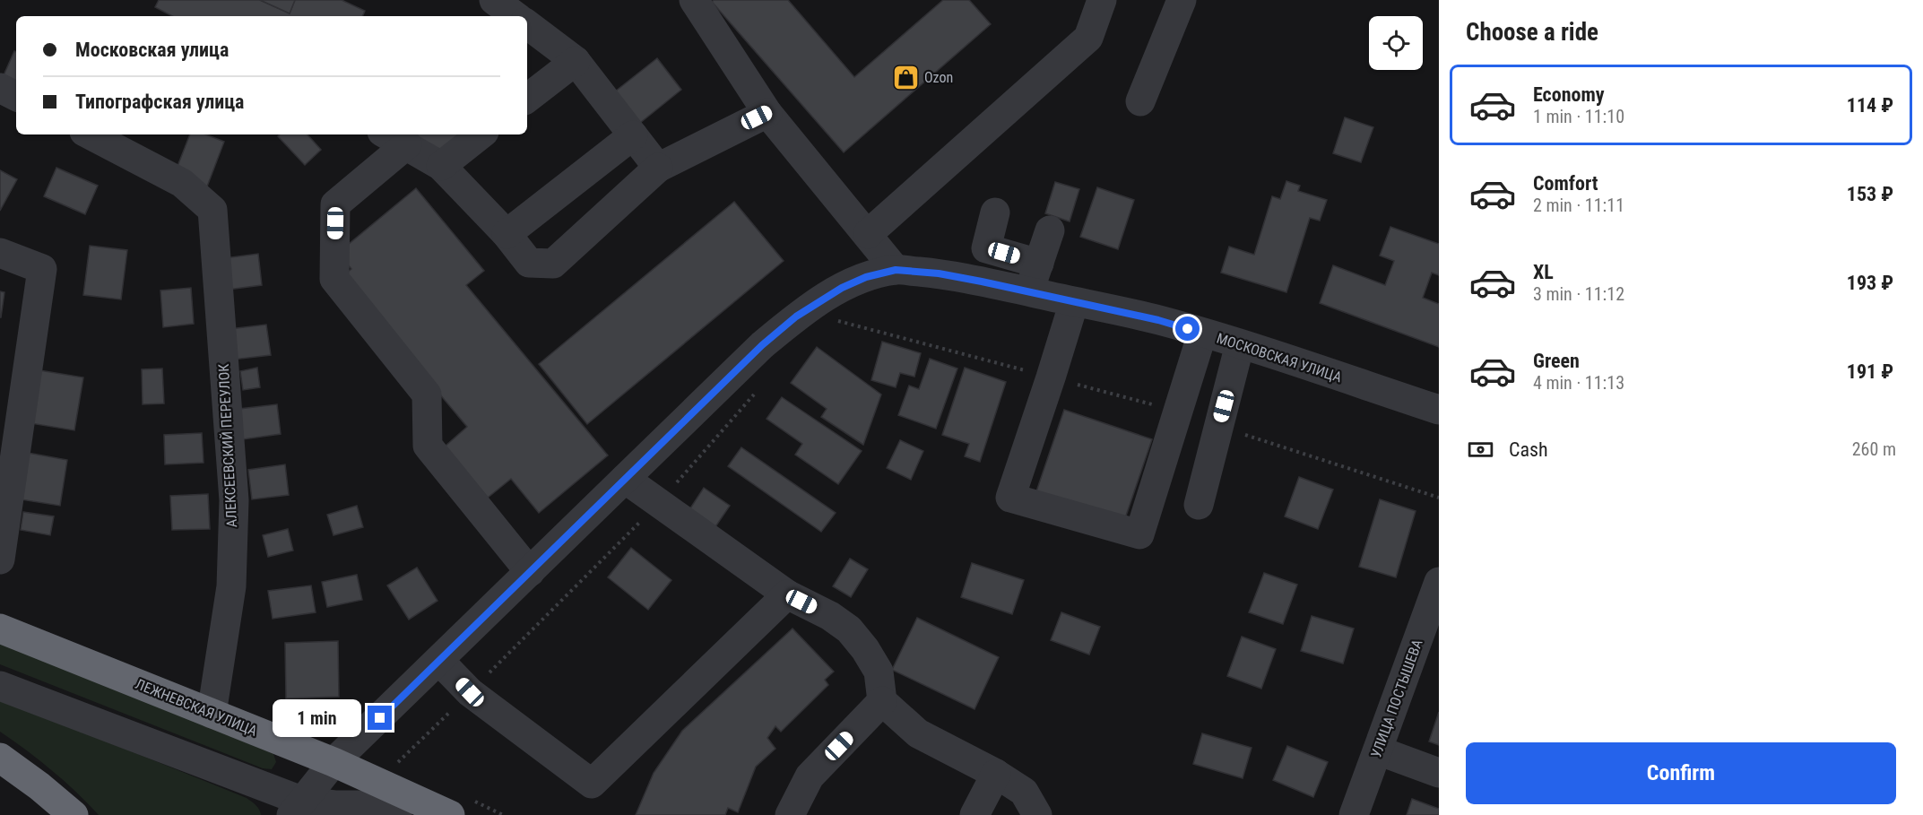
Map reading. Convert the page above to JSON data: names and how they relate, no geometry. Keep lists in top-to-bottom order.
{
  "streets": {
    "highway": ["ЛЕЖНЕВСКАЯ УЛИЦА"],
    "street": ["МОСКОВСКАЯ УЛИЦА", "АЛЕКСЕЕВСКИЙ ПЕРЕУЛОК", "УЛИЦА ПОСТЫШЕВА"]
  },
  "crossings": [
    ["МОСКОВСКАЯ УЛИЦА", "ЛЕЖНЕВСКАЯ УЛИЦА"],
    ["АЛЕКСЕЕВСКИЙ ПЕРЕУЛОК", "ЛЕЖНЕВСКАЯ УЛИЦА"]
  ],
  "places": {
    "shop": ["Ozon"]
  },
  "page": {
    "heading": "Choose a ride",
    "banner": ["Московская улица", "Типографская улица"],
    "list": [
      {
        "name": "Economy",
        "note": "1 min · 11:10",
        "value": "114 ₽"
      },
      {
        "name": "Comfort",
        "note": "2 min · 11:11",
        "value": "153 ₽"
      },
      {
        "name": "XL",
        "note": "3 min · 11:12",
        "value": "193 ₽"
      },
      {
        "name": "Green",
        "note": "4 min · 11:13",
        "value": "191 ₽"
      }
    ],
    "pay": ["Cash", "260 m"],
    "bubble": "1 min",
    "buttons": "Confirm"
  }
}
